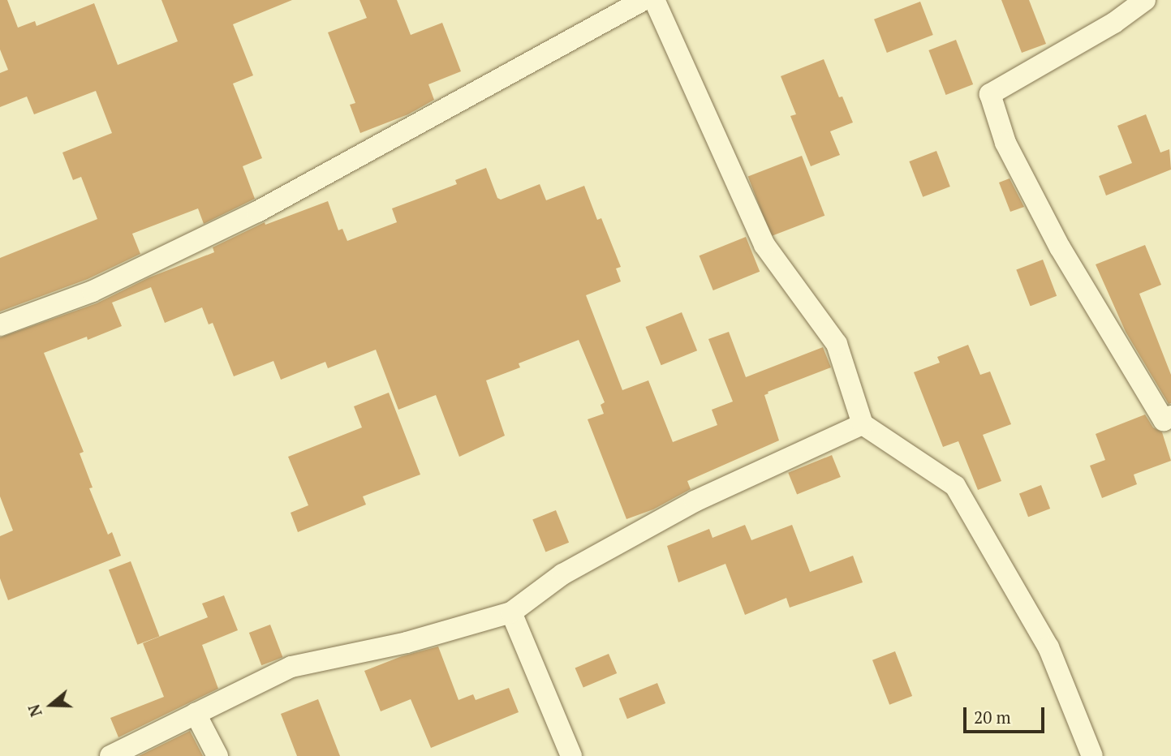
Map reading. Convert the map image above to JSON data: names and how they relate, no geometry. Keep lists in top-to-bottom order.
{
  "scale_bar": "20 m",
  "north": "left"
}
